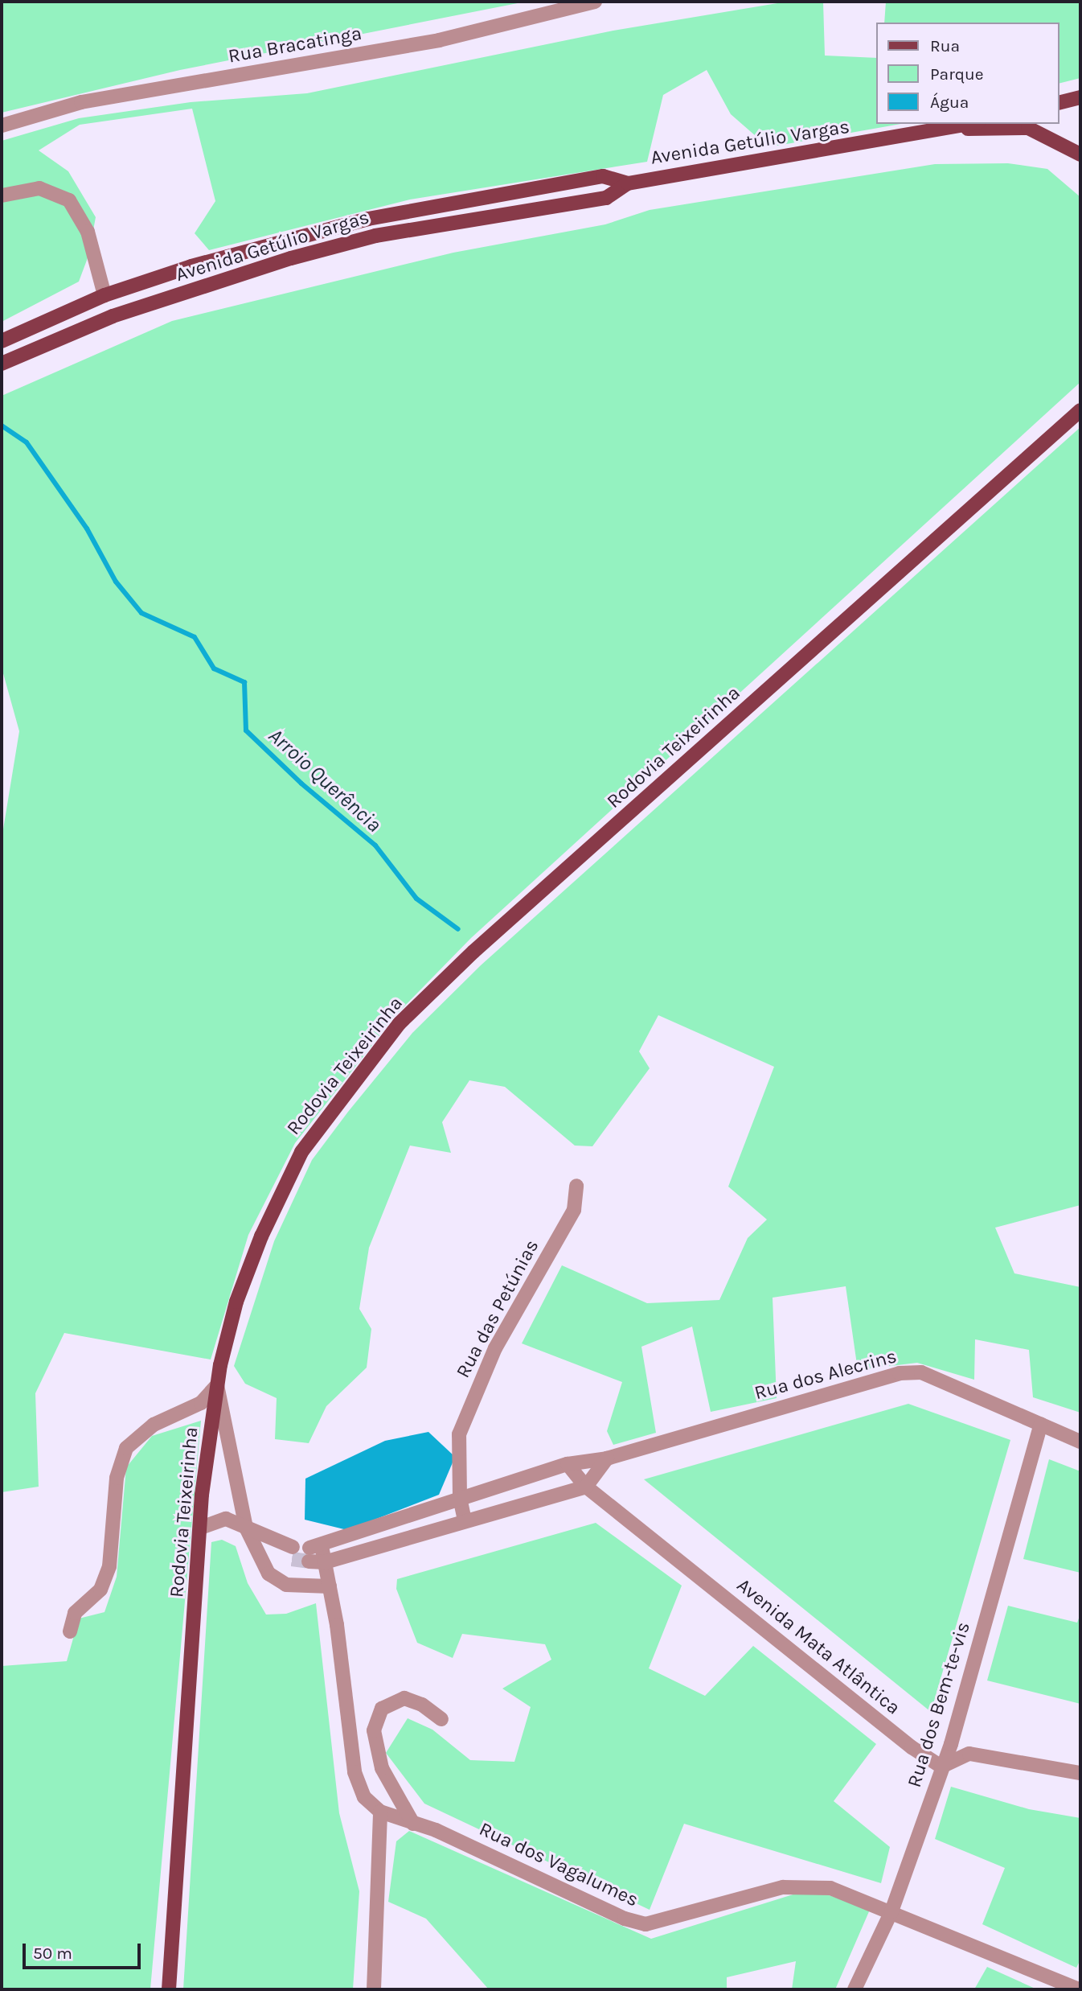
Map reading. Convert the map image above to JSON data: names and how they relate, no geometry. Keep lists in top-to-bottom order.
{
  "streets": {
    "main road": ["Avenida Getúlio Vargas", "Rodovia Teixeirinha"],
    "street": [
      "Rua Bracatinga",
      "Rua das Petúnias",
      "Rua dos Alecrins",
      "Avenida Mata Atlântica",
      "Rua dos Bem-te-vis",
      "Rua dos Vagalumes"
    ]
  },
  "crossings": [
    ["Rua das Petúnias", "Rua dos Vagalumes"],
    ["Rua dos Alecrins", "Avenida Mata Atlântica"],
    ["Rua dos Alecrins", "Rua dos Bem-te-vis"],
    ["Avenida Mata Atlântica", "Rua dos Bem-te-vis"],
    ["Rua dos Bem-te-vis", "Rua dos Vagalumes"]
  ],
  "water": ["Arroio Querência"],
  "legend": ["Rua", "Parque", "Água"],
  "scale_bar": "50 m"
}
